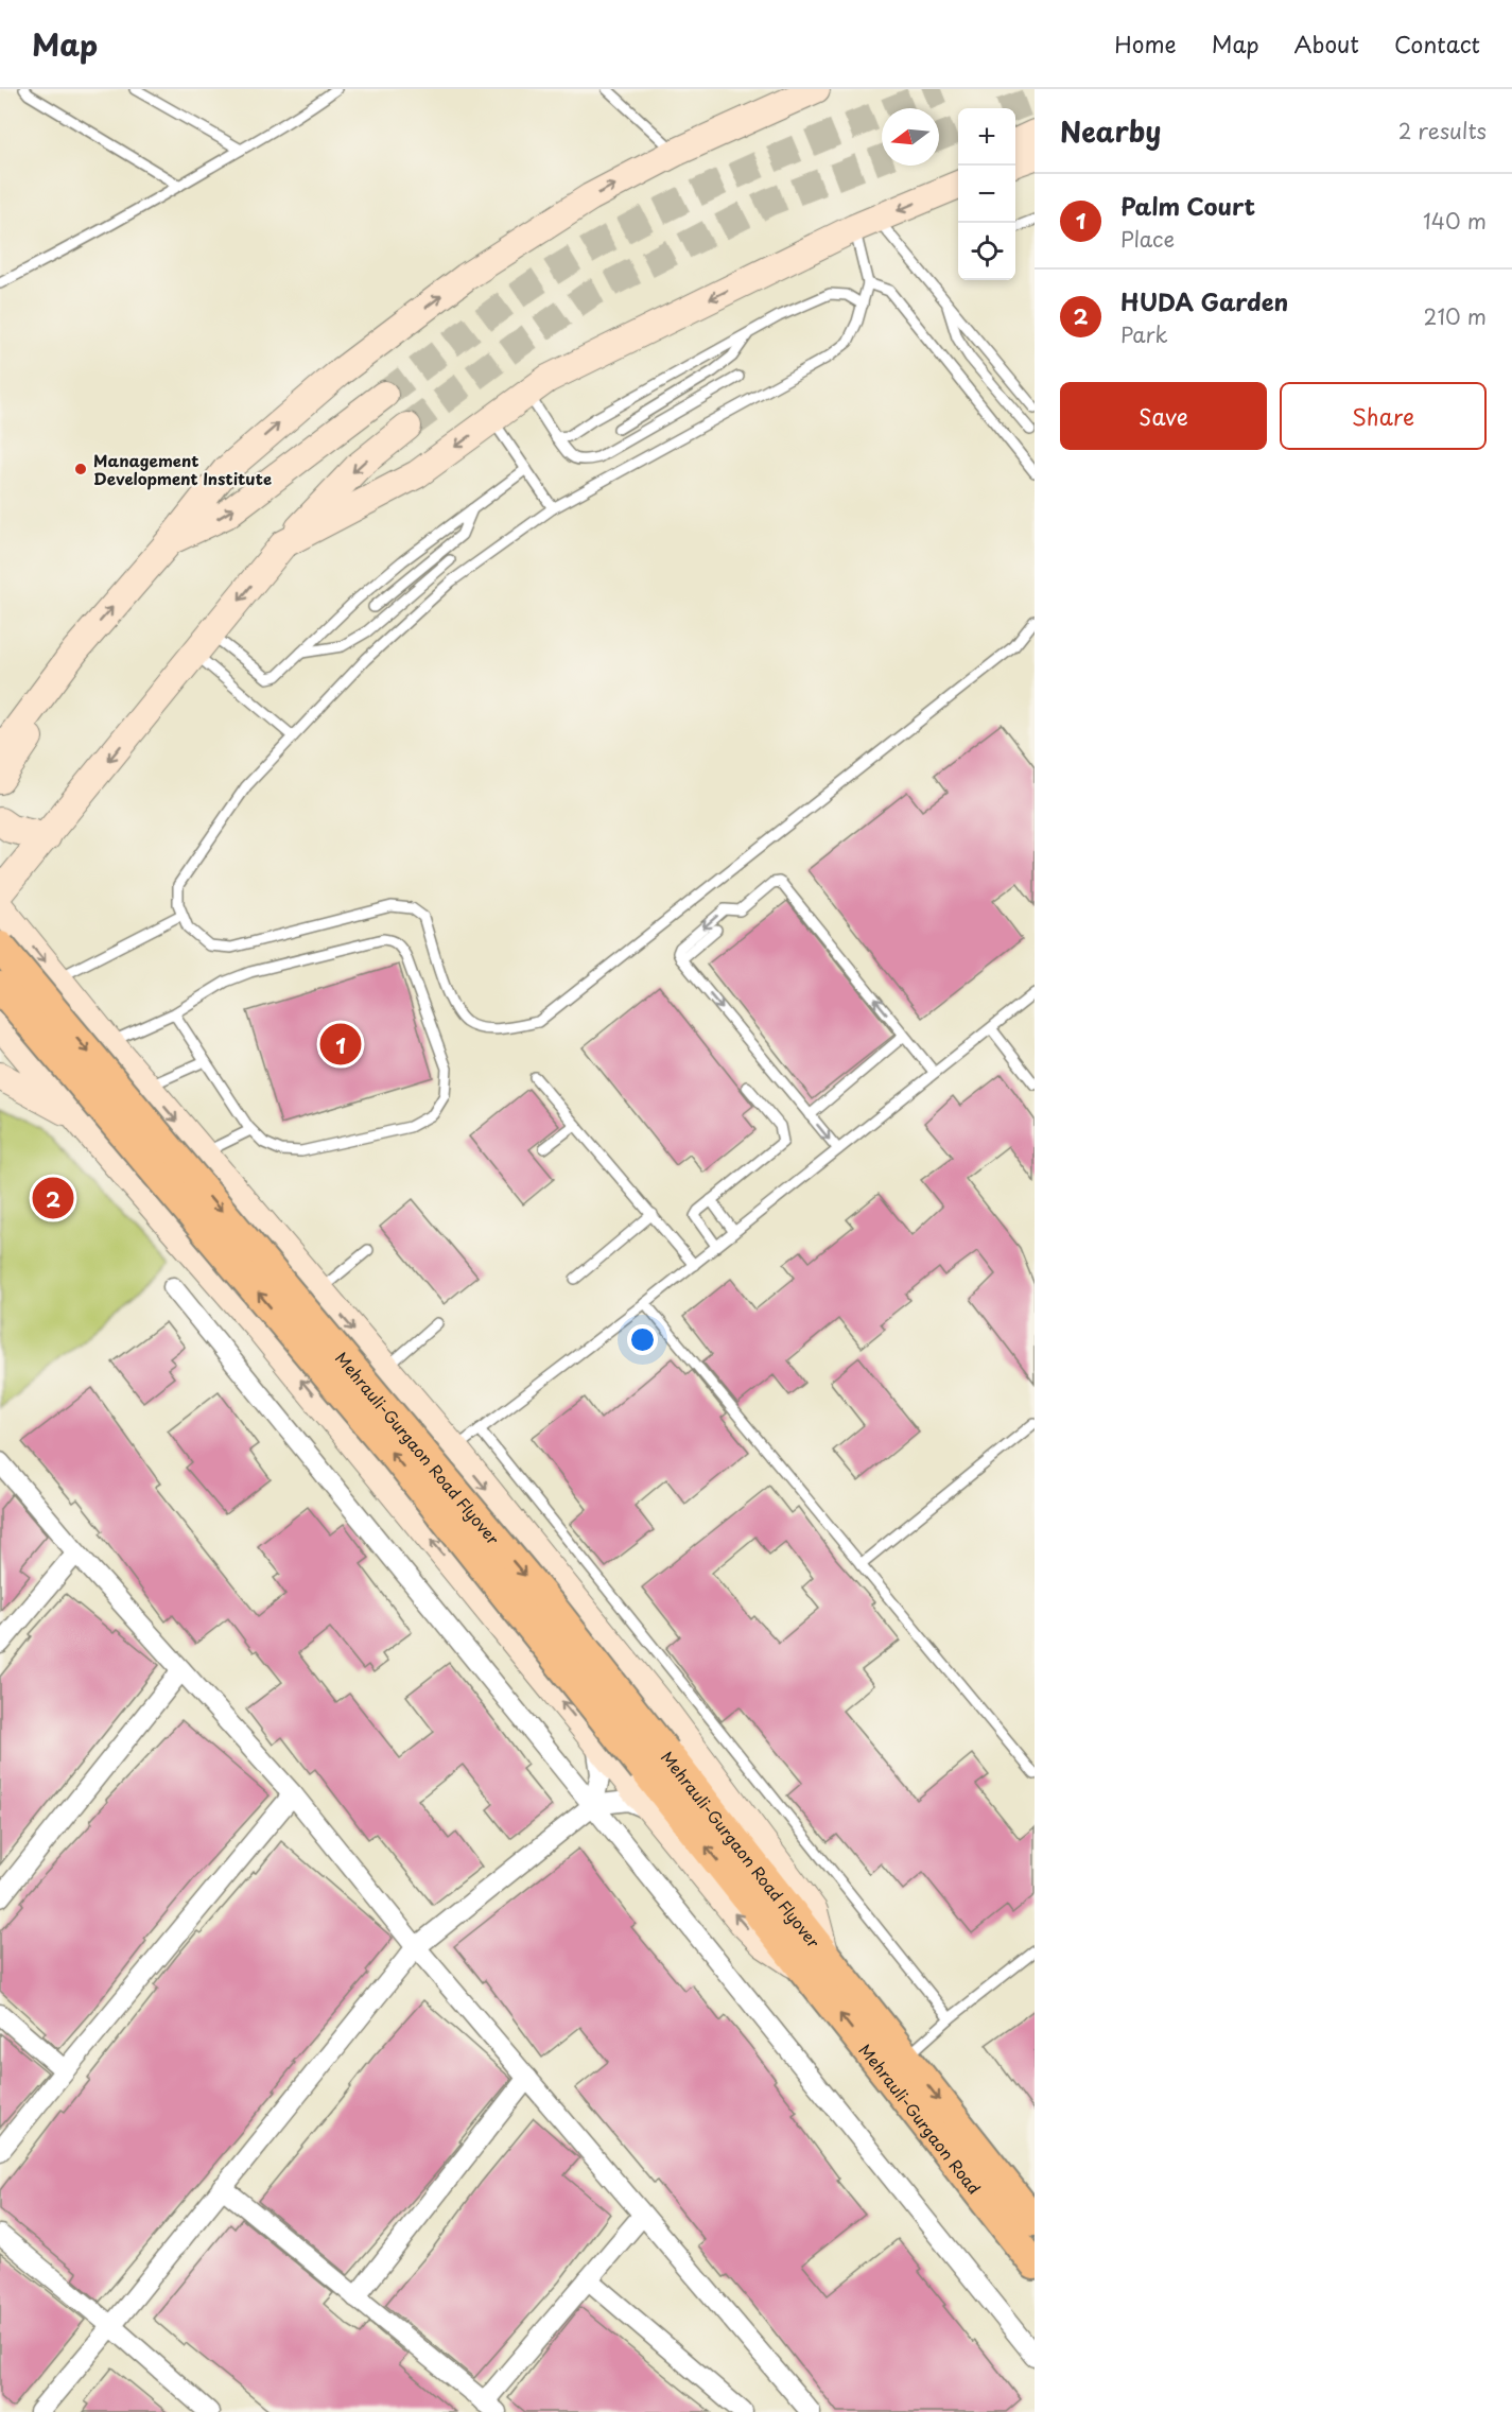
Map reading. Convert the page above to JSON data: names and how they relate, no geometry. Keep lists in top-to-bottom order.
{
  "streets": {
    "main road": ["Mehrauli-Gurgaon Road Flyover", "Mehrauli-Gurgaon Road"]
  },
  "crossings": [
    ["Mehrauli-Gurgaon Road Flyover", "Mehrauli-Gurgaon Road"]
  ],
  "places": ["Management Development Institute"],
  "north": "left",
  "page": {
    "header": "Map",
    "nav": [
      "Home",
      "Map",
      "About",
      "Contact"
    ],
    "heading": ["Nearby", "2 results"],
    "map_buttons": ["+", "−"],
    "list": [
      {
        "mark": "1",
        "name": "Palm Court",
        "note": "Place",
        "value": "140 m"
      },
      {
        "mark": "2",
        "name": "HUDA Garden",
        "note": "Park",
        "value": "210 m"
      }
    ],
    "buttons": ["Save", "Share"],
    "pins": ["1", "2"]
  }
}
